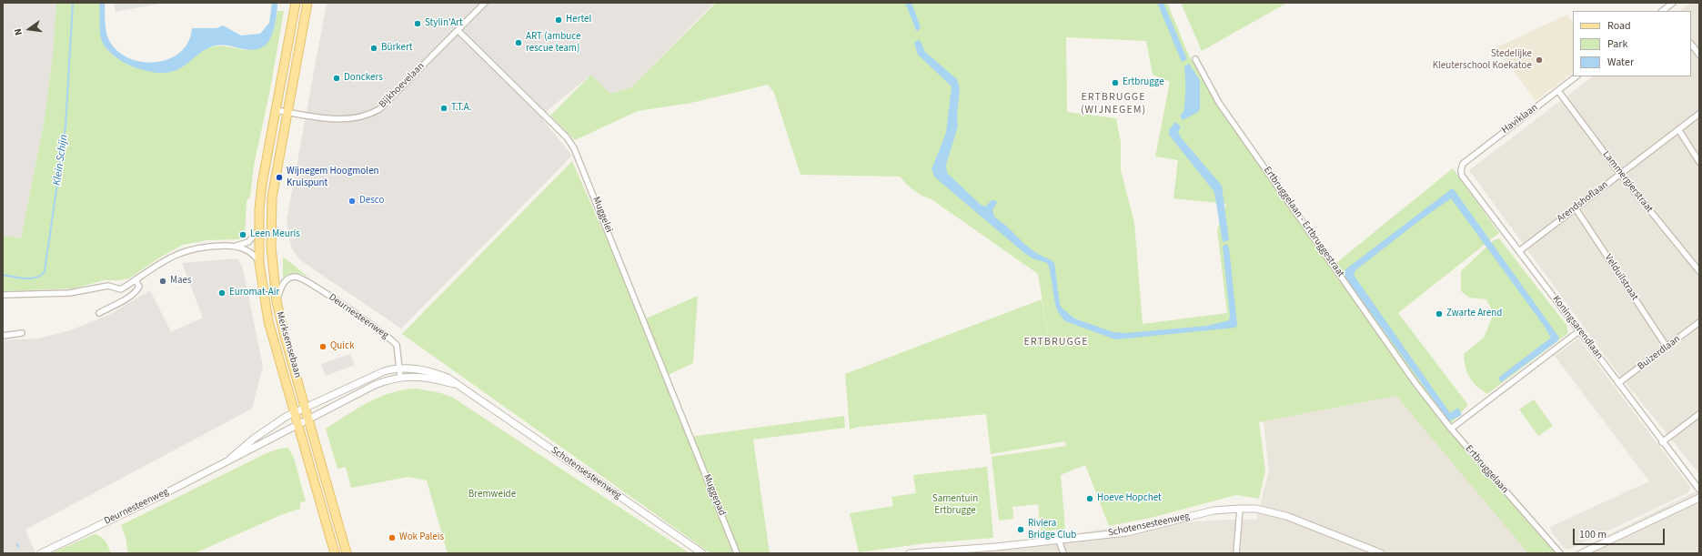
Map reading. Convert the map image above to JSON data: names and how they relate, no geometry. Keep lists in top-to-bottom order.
{
  "streets": {
    "main road": ["Merksemsebaan"],
    "street": [
      "Bijkhoevelaan",
      "Haviklaan",
      "Lammergierstraat",
      "Arendshoflaan",
      "Muggelei",
      "Ertbruggelaan - Ertbruggestraat",
      "Velduilstraat",
      "Deurnesteenweg",
      "Koningsarendlaan",
      "Buizerdlaan",
      "Ertbruggelaan",
      "Schotensesteenweg",
      "Muggepad"
    ]
  },
  "crossings": [
    ["Bijkhoevelaan", "Muggelei"],
    ["Bijkhoevelaan", "Merksemsebaan"],
    ["Haviklaan", "Lammergierstraat"],
    ["Haviklaan", "Koningsarendlaan"],
    ["Lammergierstraat", "Arendshoflaan"],
    ["Arendshoflaan", "Velduilstraat"],
    ["Arendshoflaan", "Koningsarendlaan"],
    ["Muggelei", "Muggepad"],
    ["Ertbruggelaan - Ertbruggestraat", "Ertbruggelaan"],
    ["Velduilstraat", "Buizerdlaan"],
    ["Deurnesteenweg", "Merksemsebaan"],
    ["Deurnesteenweg", "Schotensesteenweg"],
    ["Koningsarendlaan", "Buizerdlaan"]
  ],
  "districts": ["ERTBRUGGE (WIJNEGEM)", "ERTBRUGGE"],
  "water": ["Klein Schijn"],
  "parks": ["Bremweide", "Samentuin Ertbrugge"],
  "places": [
    "Hertel",
    "Stylin'Art",
    "ART (ambuce rescue team)",
    "Bürkert",
    "Stedelijke Kleuterschool Koekatoe",
    "Donckers",
    "Ertbrugge",
    "T.T.A.",
    "Wijnegem Hoogmolen Kruispunt",
    "Desco",
    "Leen Meuris",
    "Maes",
    "Euromat-Air",
    "Zwarte Arend",
    "Quick",
    "Hoeve Hopchet",
    "Riviera Bridge Club",
    "Wok Paleis"
  ],
  "legend": ["Road", "Park", "Water"],
  "scale_bar": "100 m",
  "north": "left"
}
